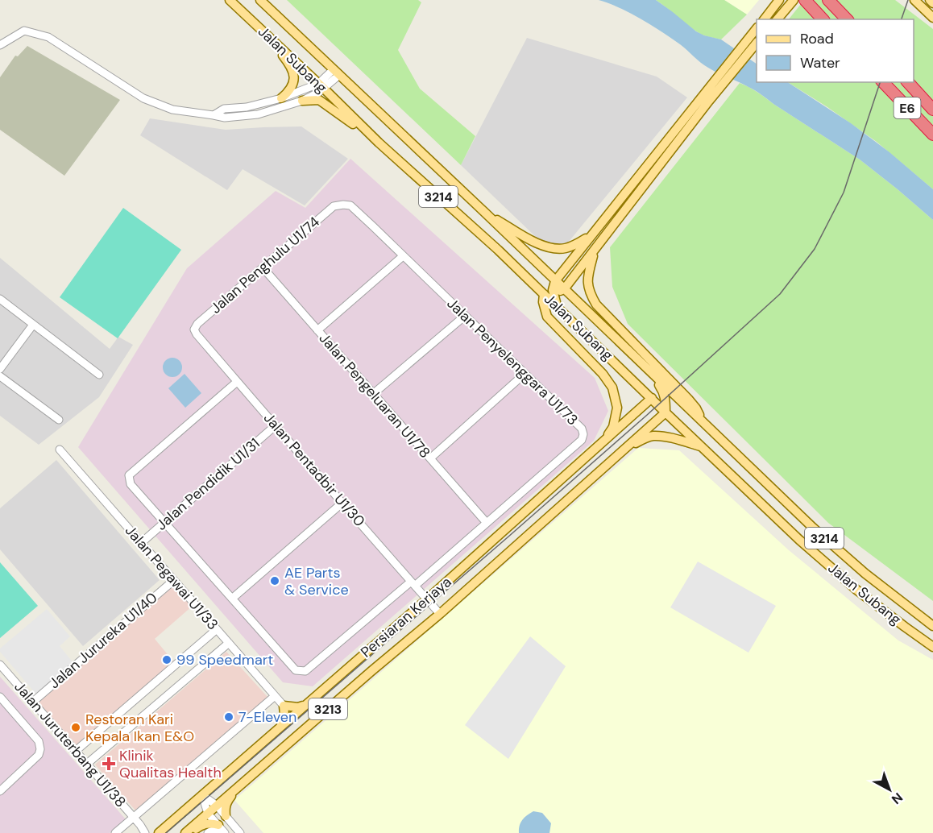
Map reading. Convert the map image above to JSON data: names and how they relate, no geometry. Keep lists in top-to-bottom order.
{
  "streets": {
    "highway": ["E6"],
    "main road": [
      "Jalan Subang",
      "3214",
      "Persiaran Kerjaya",
      "3213"
    ],
    "street": [
      "Jalan Penghulu U1/74",
      "Jalan Penyelenggara U1/73",
      "Jalan Pengeluaran U1/78",
      "Jalan Pentadbir U1/30",
      "Jalan Pendidik U1/31",
      "Jalan Pegawai U1/33",
      "Jalan Jurureka U1/40",
      "Jalan Juruterbang U1/38"
    ]
  },
  "crossings": [
    ["Jalan Subang", "Persiaran Kerjaya"],
    ["Jalan Penghulu U1/74", "Jalan Penyelenggara U1/73"],
    ["Jalan Penghulu U1/74", "Jalan Pengeluaran U1/78"],
    ["Jalan Penghulu U1/74", "Jalan Pentadbir U1/30"],
    ["Jalan Penyelenggara U1/73", "Jalan Pengeluaran U1/78"],
    ["Jalan Penyelenggara U1/73", "Jalan Pentadbir U1/30"],
    ["Jalan Pentadbir U1/30", "Jalan Pendidik U1/31"],
    ["Jalan Pentadbir U1/30", "Persiaran Kerjaya"],
    ["Jalan Pendidik U1/31", "Jalan Pegawai U1/33"],
    ["Jalan Pegawai U1/33", "Jalan Jurureka U1/40"],
    ["Jalan Jurureka U1/40", "Jalan Juruterbang U1/38"]
  ],
  "places": {
    "other": [
      "AE Parts & Service",
      "99 Speedmart",
      "7-Eleven",
      "Restoran Kari Kepala Ikan E&O"
    ],
    "health": ["Klinik Qualitas Health"]
  },
  "legend": ["Road", "Water"],
  "north": "bottom right"
}
